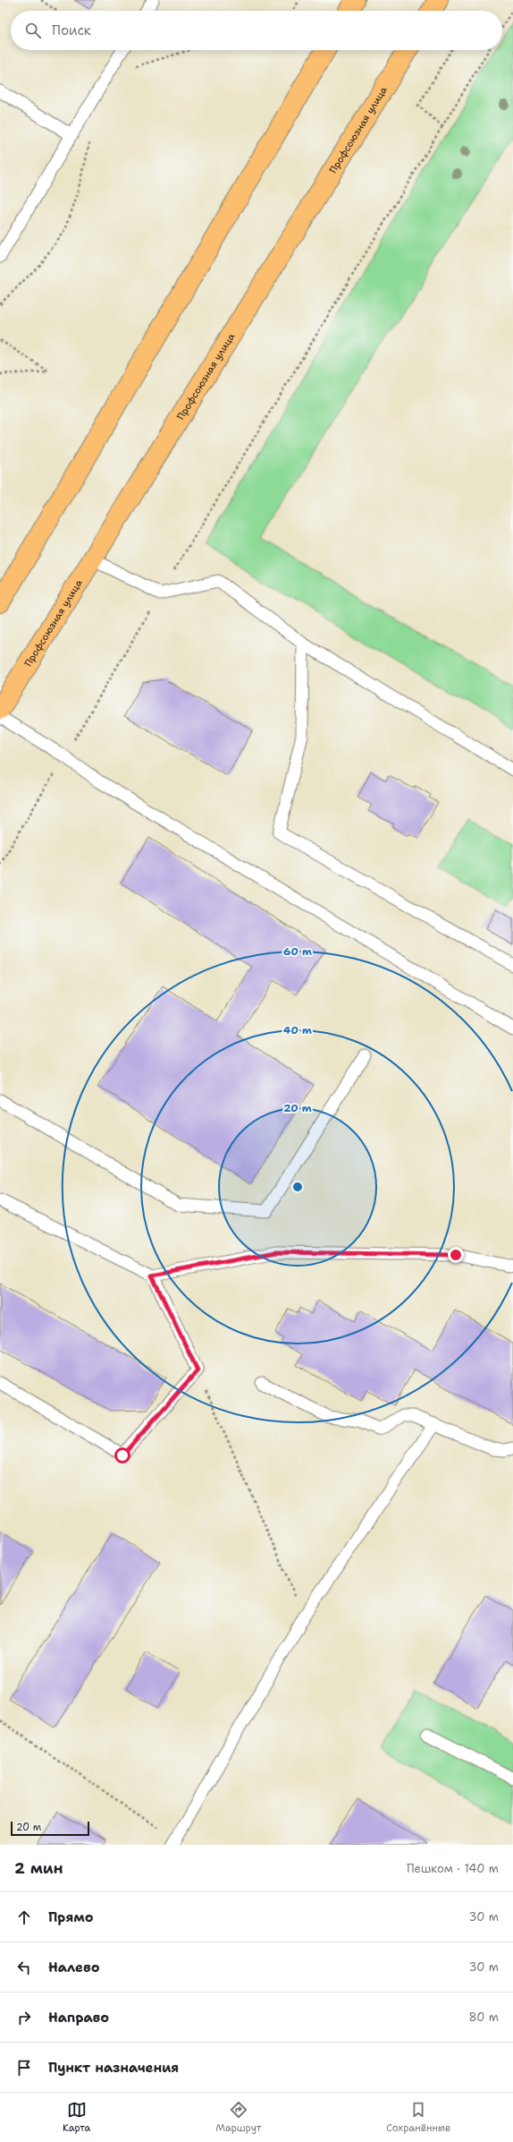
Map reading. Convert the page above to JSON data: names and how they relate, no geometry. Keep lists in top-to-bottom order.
{
  "streets": {
    "main road": ["Профсоюзная улица"]
  },
  "scale_bar": "20 m",
  "page": {
    "search": "Поиск",
    "scale": "20 m",
    "heading": ["2 мин", "Пешком · 140 m"],
    "list": [
      ["Прямо", "30 m"],
      ["Налево", "30 m"],
      ["Направо", "80 m"],
      "Пункт назначения"
    ],
    "nav": ["Карта", "Маршрут", "Сохранённые"]
  },
  "rings": ["60 m", "40 m", "20 m"]
}
